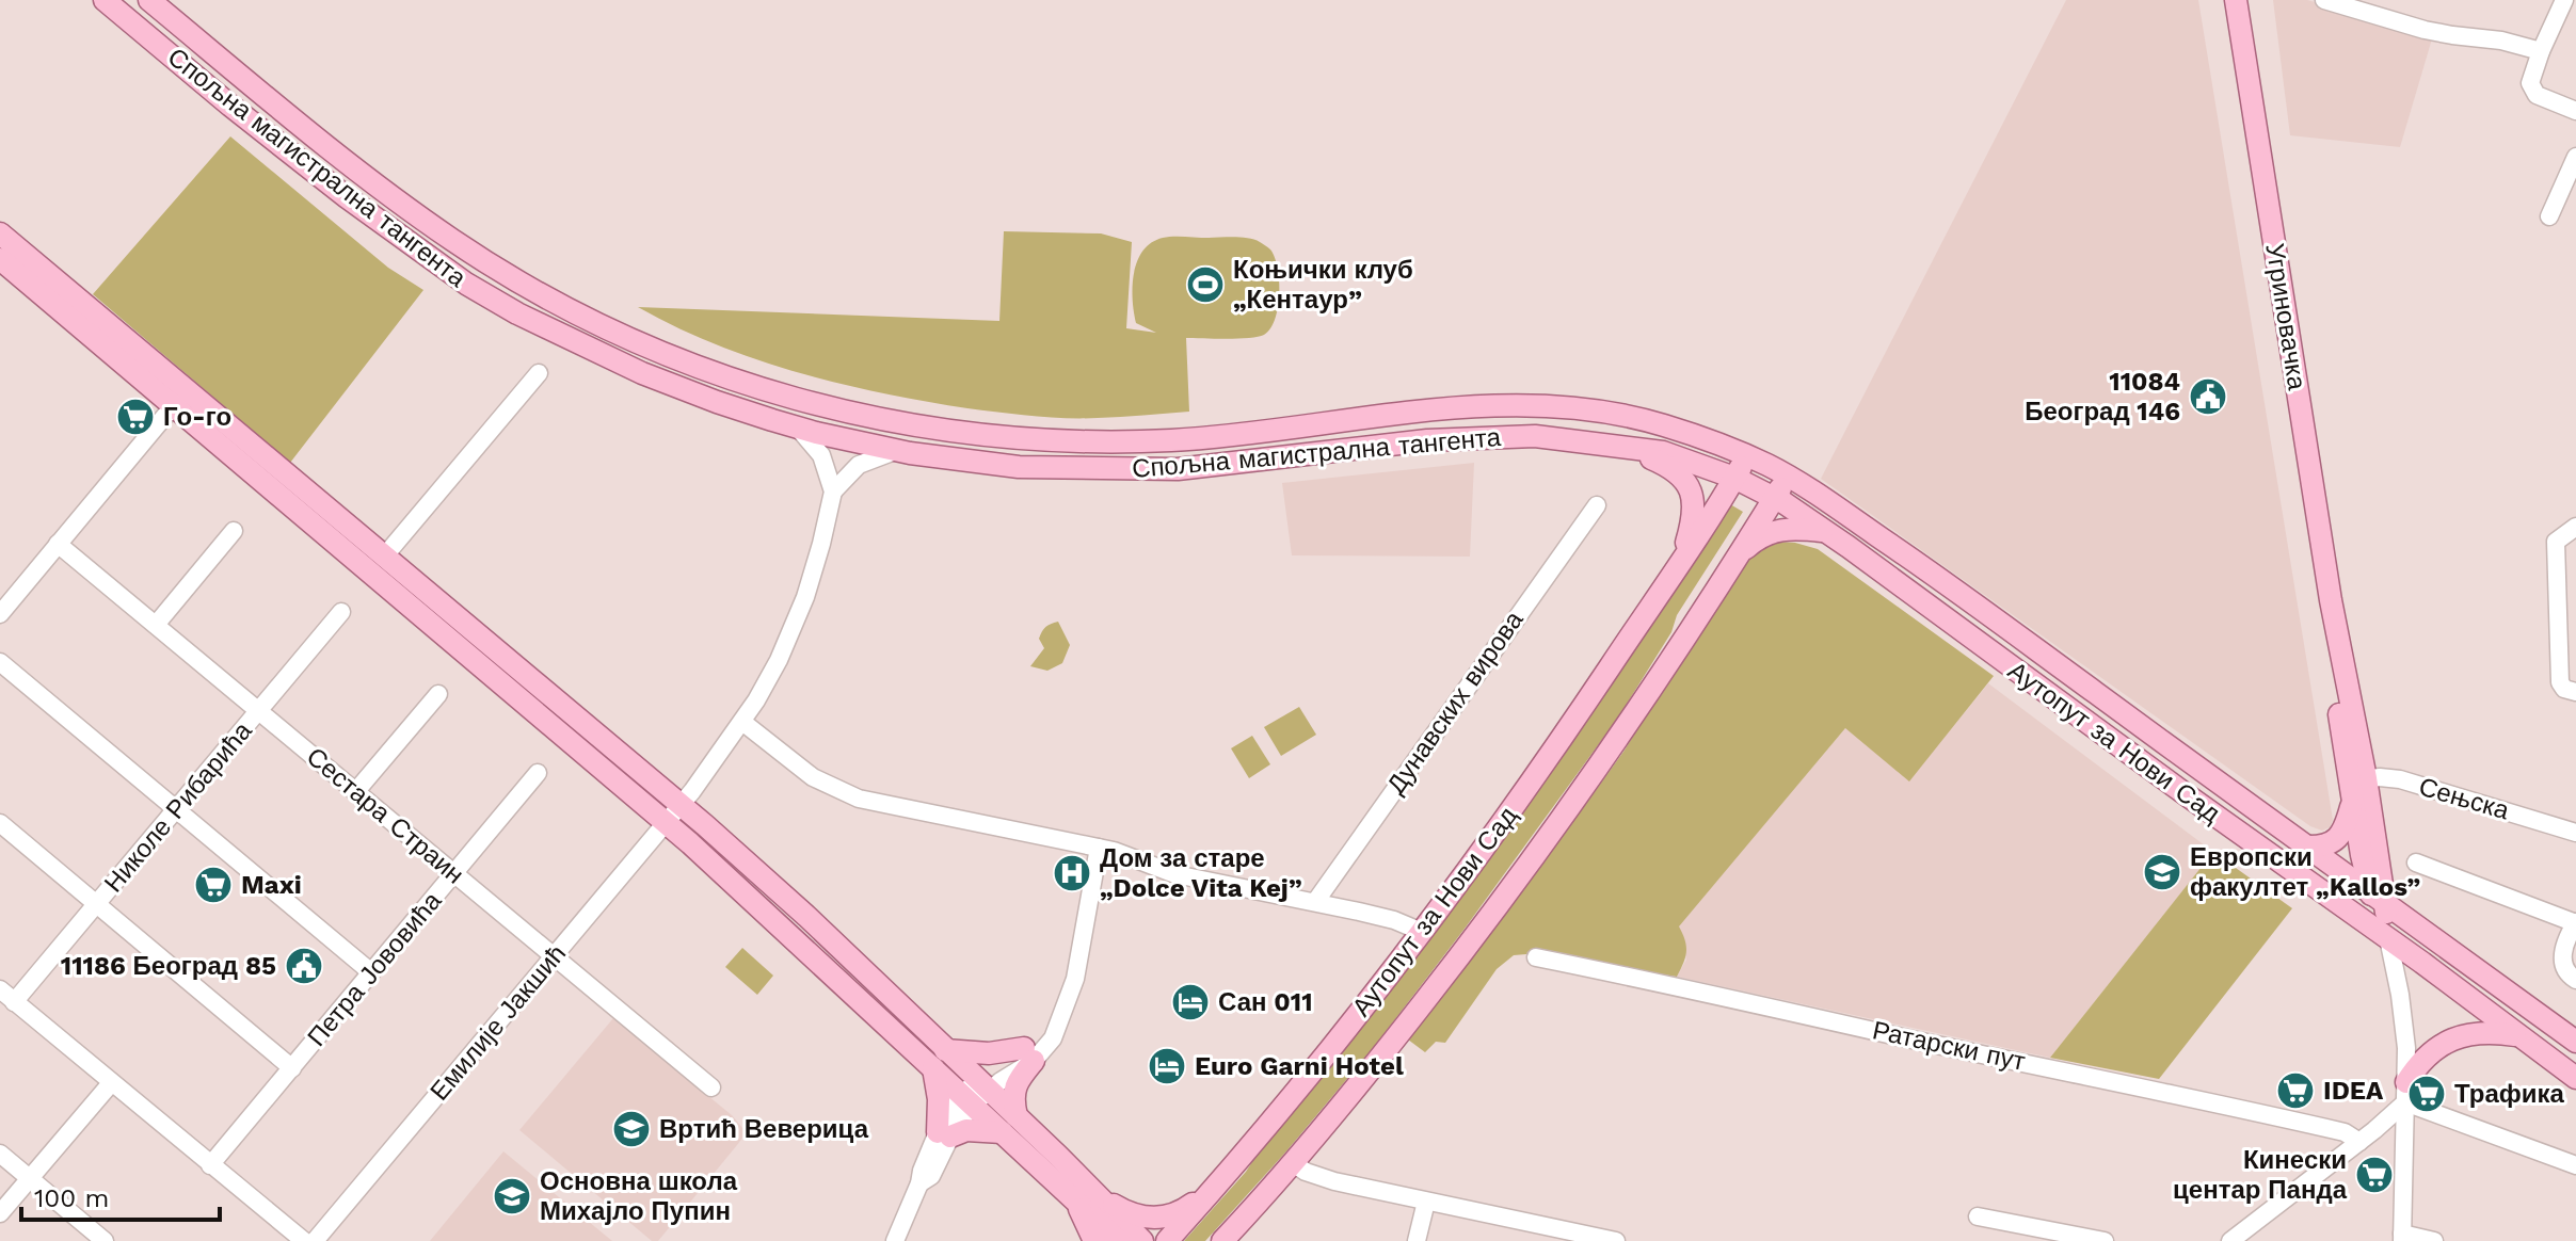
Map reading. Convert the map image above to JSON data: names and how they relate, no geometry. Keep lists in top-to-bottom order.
{
  "streets": {
    "main road": ["Спољна магистрална тангента", "Угриновачка", "Аутопут за Нови Сад"],
    "street": [
      "Дунавских вирова",
      "Сењска",
      "Николе Рибарића",
      "Сестара Страин",
      "Петра Јововића",
      "Емилије Јакшић",
      "Ратарски пут"
    ]
  },
  "crossings": [
    ["Спољна магистрална тангента", "Аутопут за Нови Сад"],
    ["Угриновачка", "Аутопут за Нови Сад"],
    ["Угриновачка", "Сењска"],
    ["Николе Рибарића", "Сестара Страин"],
    ["Сестара Страин", "Петра Јововића"],
    ["Сестара Страин", "Емилије Јакшић"]
  ],
  "places": {
    "sports": ["Коњички клуб „Кентаур”"],
    "public building": ["11084 Београд 146", "11186 Београд 85"],
    "supermarket": [
      "Го-го",
      "Maxi",
      "IDEA",
      "Трафика",
      "Кинески центар Панда"
    ],
    "school or university": ["Европски факултет „Kallos”", "Вртић Веверица", "Основна школа Михајло Пупин"],
    "hospital": ["Дом за старе „Dolce Vita Kej”"],
    "hotel": ["Сан 011", "Euro Garni Hotel"]
  },
  "scale_bar": "100 m"
}
